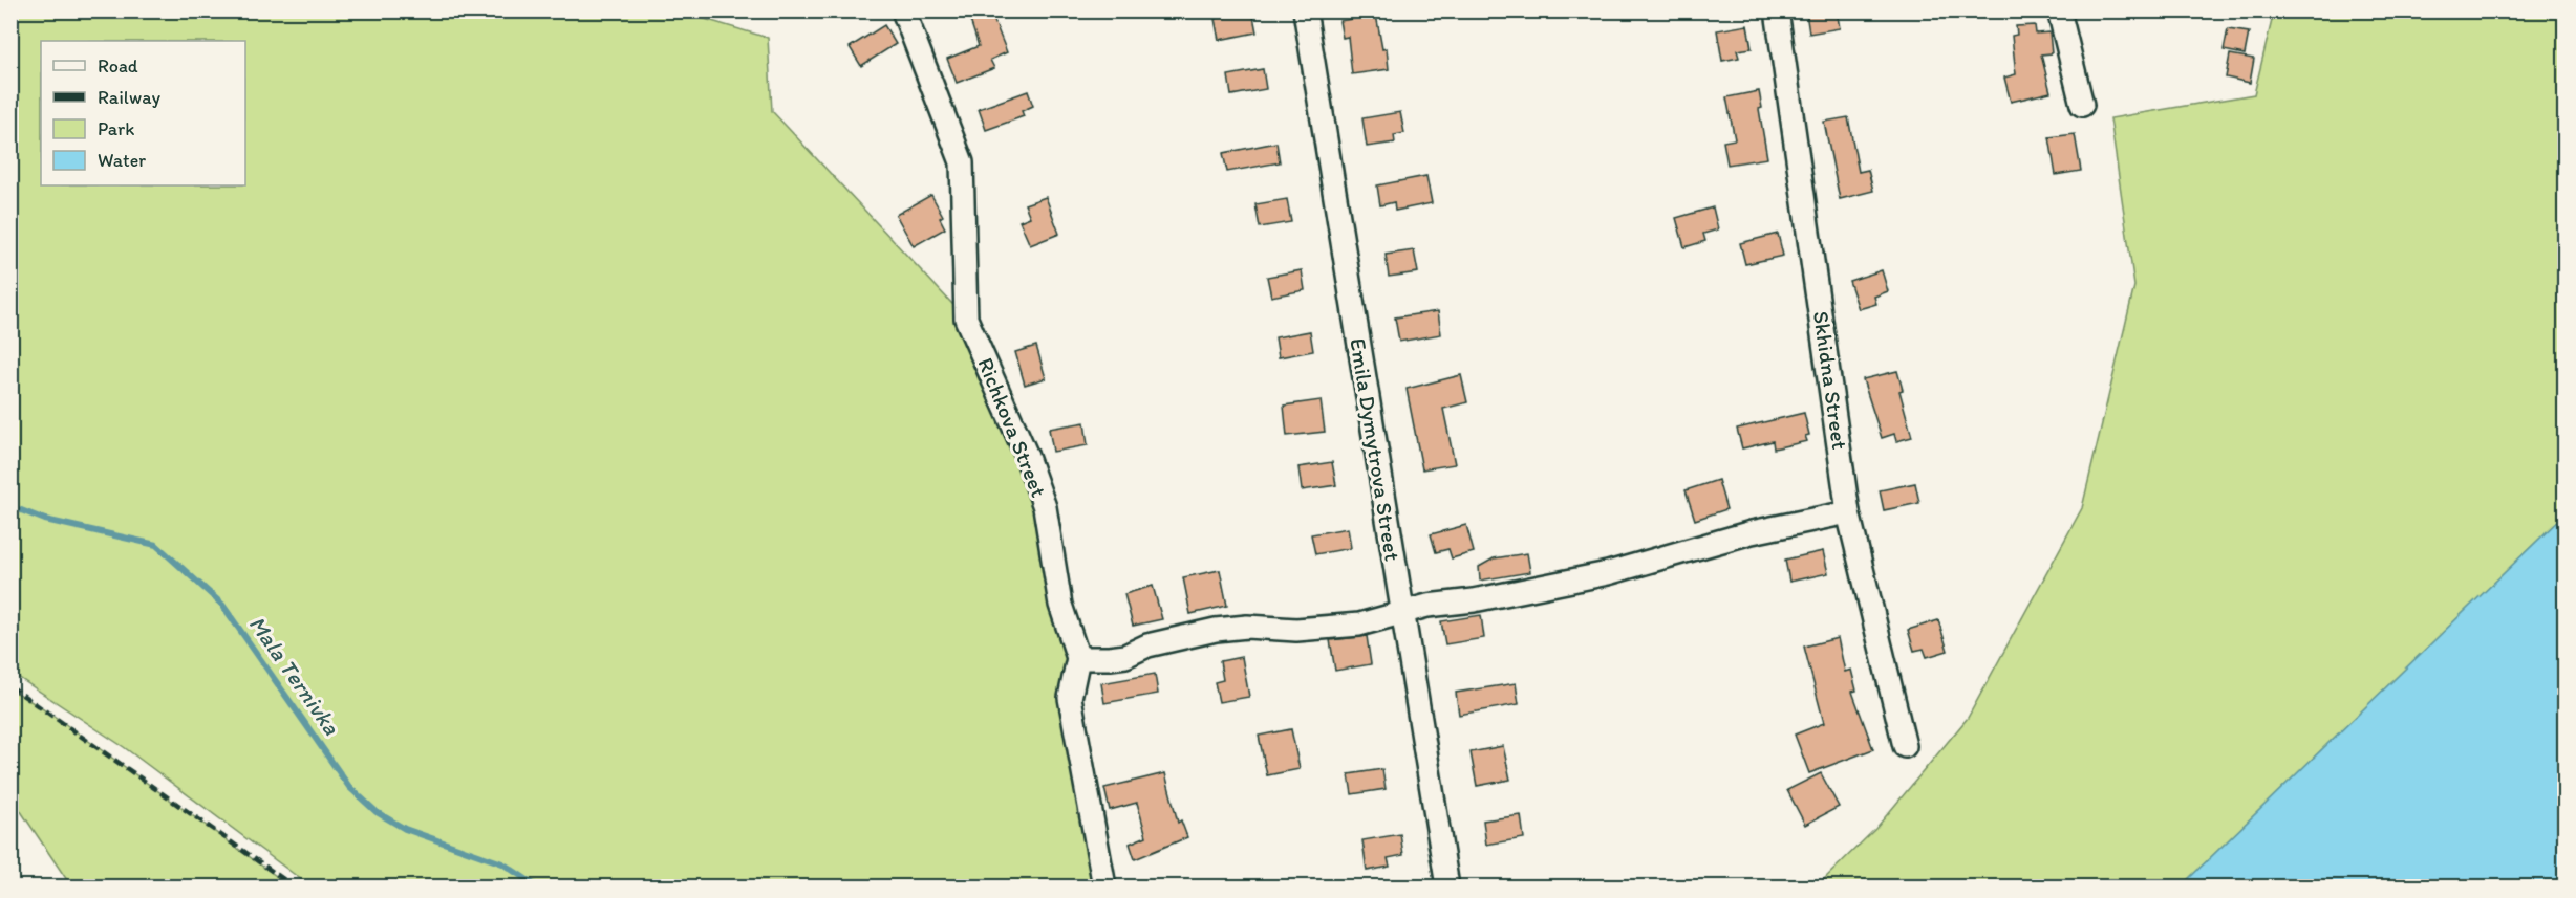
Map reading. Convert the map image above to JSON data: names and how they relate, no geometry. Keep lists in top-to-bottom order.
{
  "streets": {
    "street": ["Skhidna Street", "Richkova Street", "Emila Dymytrova Street"]
  },
  "water": ["Mala Ternivka"],
  "legend": [
    "Road",
    "Railway",
    "Park",
    "Water"
  ]
}
